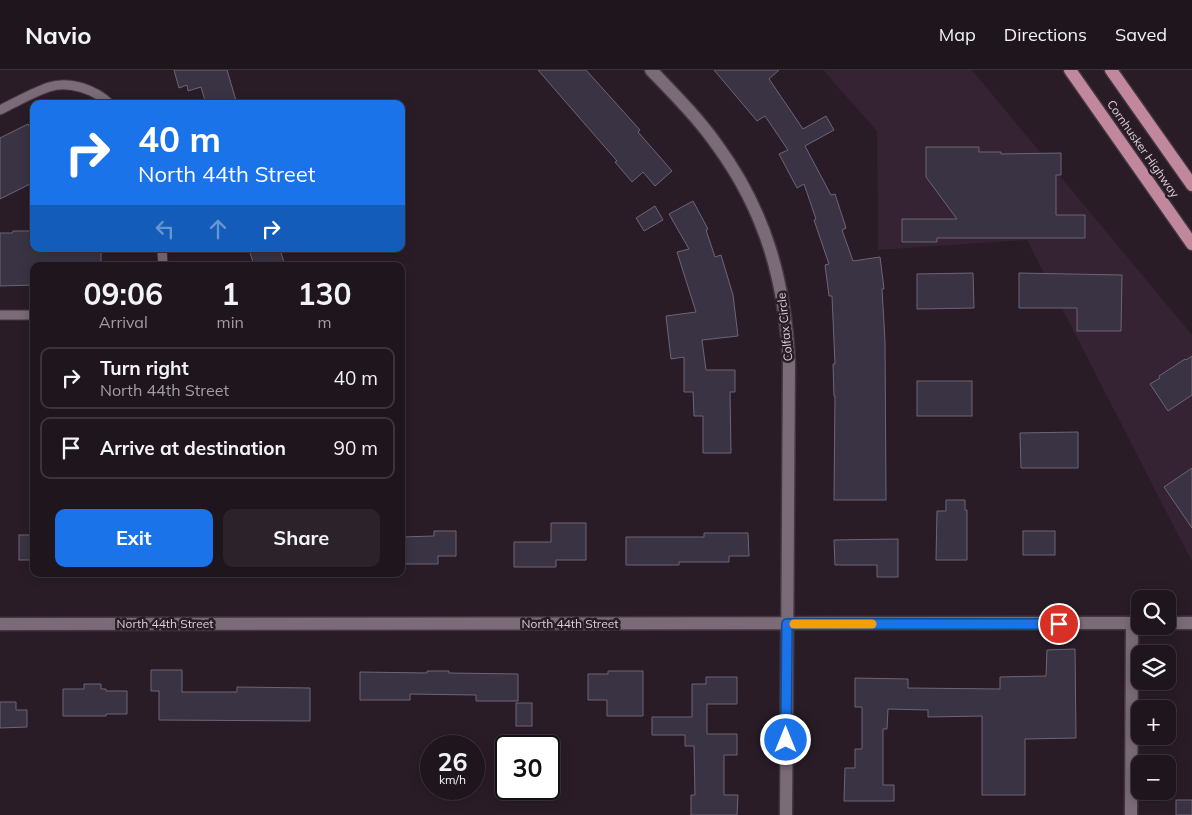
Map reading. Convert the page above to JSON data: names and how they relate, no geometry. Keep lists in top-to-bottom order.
{
  "streets": {
    "main road": ["Cornhusker Highway"],
    "street": ["Colfax Circle", "North 44th Street"]
  },
  "crossings": [
    ["Colfax Circle", "North 44th Street"]
  ],
  "page": {
    "header": "Navio",
    "nav": ["Map", "Directions", "Saved"],
    "turn": ["40 m", "North 44th Street"],
    "eta": [
      "09:06",
      "Arrival",
      "1",
      "min",
      "130",
      "m"
    ],
    "list": [
      {
        "name": "Turn right",
        "note": "North 44th Street",
        "value": "40 m"
      },
      {
        "name": "Arrive at destination",
        "value": "90 m"
      }
    ],
    "buttons": ["Exit", "Share"],
    "map_buttons": ["+", "−"],
    "speed": "26 km/h",
    "limit": "30"
  }
}
